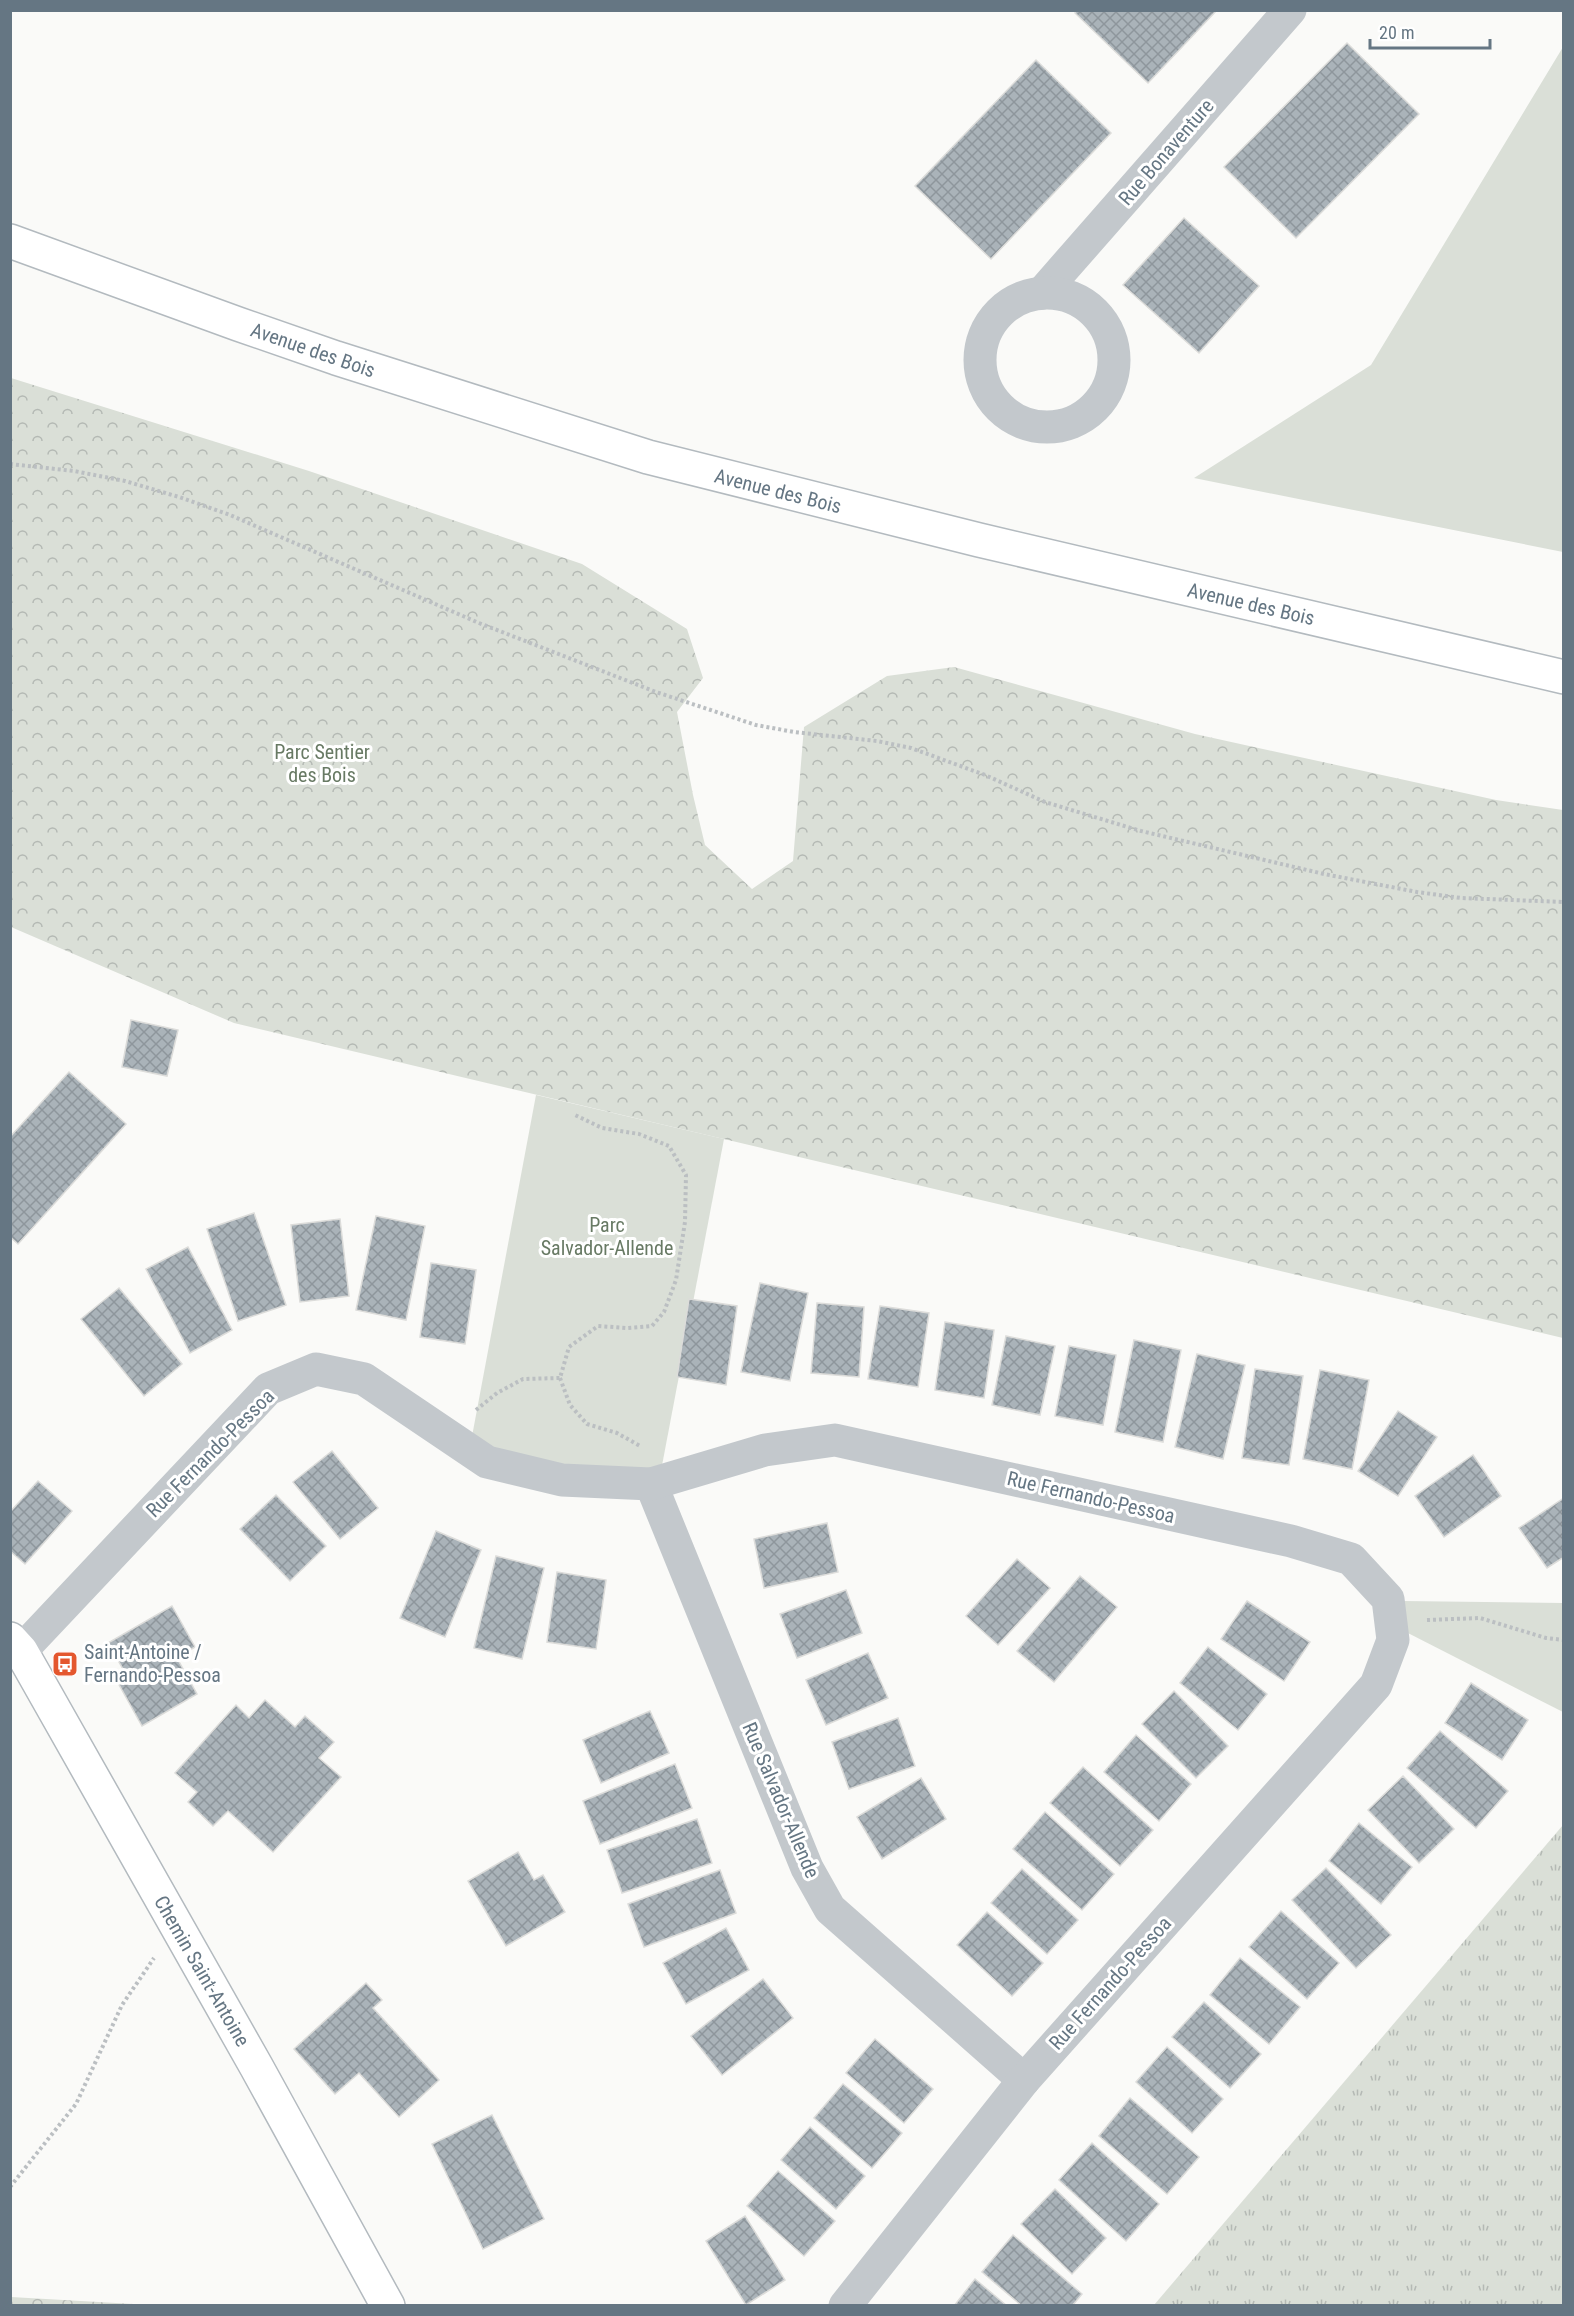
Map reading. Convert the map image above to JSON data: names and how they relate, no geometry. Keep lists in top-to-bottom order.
{
  "streets": {
    "street": [
      "Rue Bonaventure",
      "Avenue des Bois",
      "Rue Fernando-Pessoa",
      "Rue Salvador-Allende",
      "Chemin Saint-Antoine"
    ]
  },
  "crossings": [
    ["Rue Fernando-Pessoa", "Rue Salvador-Allende"],
    ["Rue Fernando-Pessoa", "Chemin Saint-Antoine"]
  ],
  "parks": ["Parc Sentier des Bois", "Parc Salvador-Allende"],
  "places": {
    "bus stop": ["Saint-Antoine / Fernando-Pessoa"]
  },
  "scale_bar": "20 m"
}
